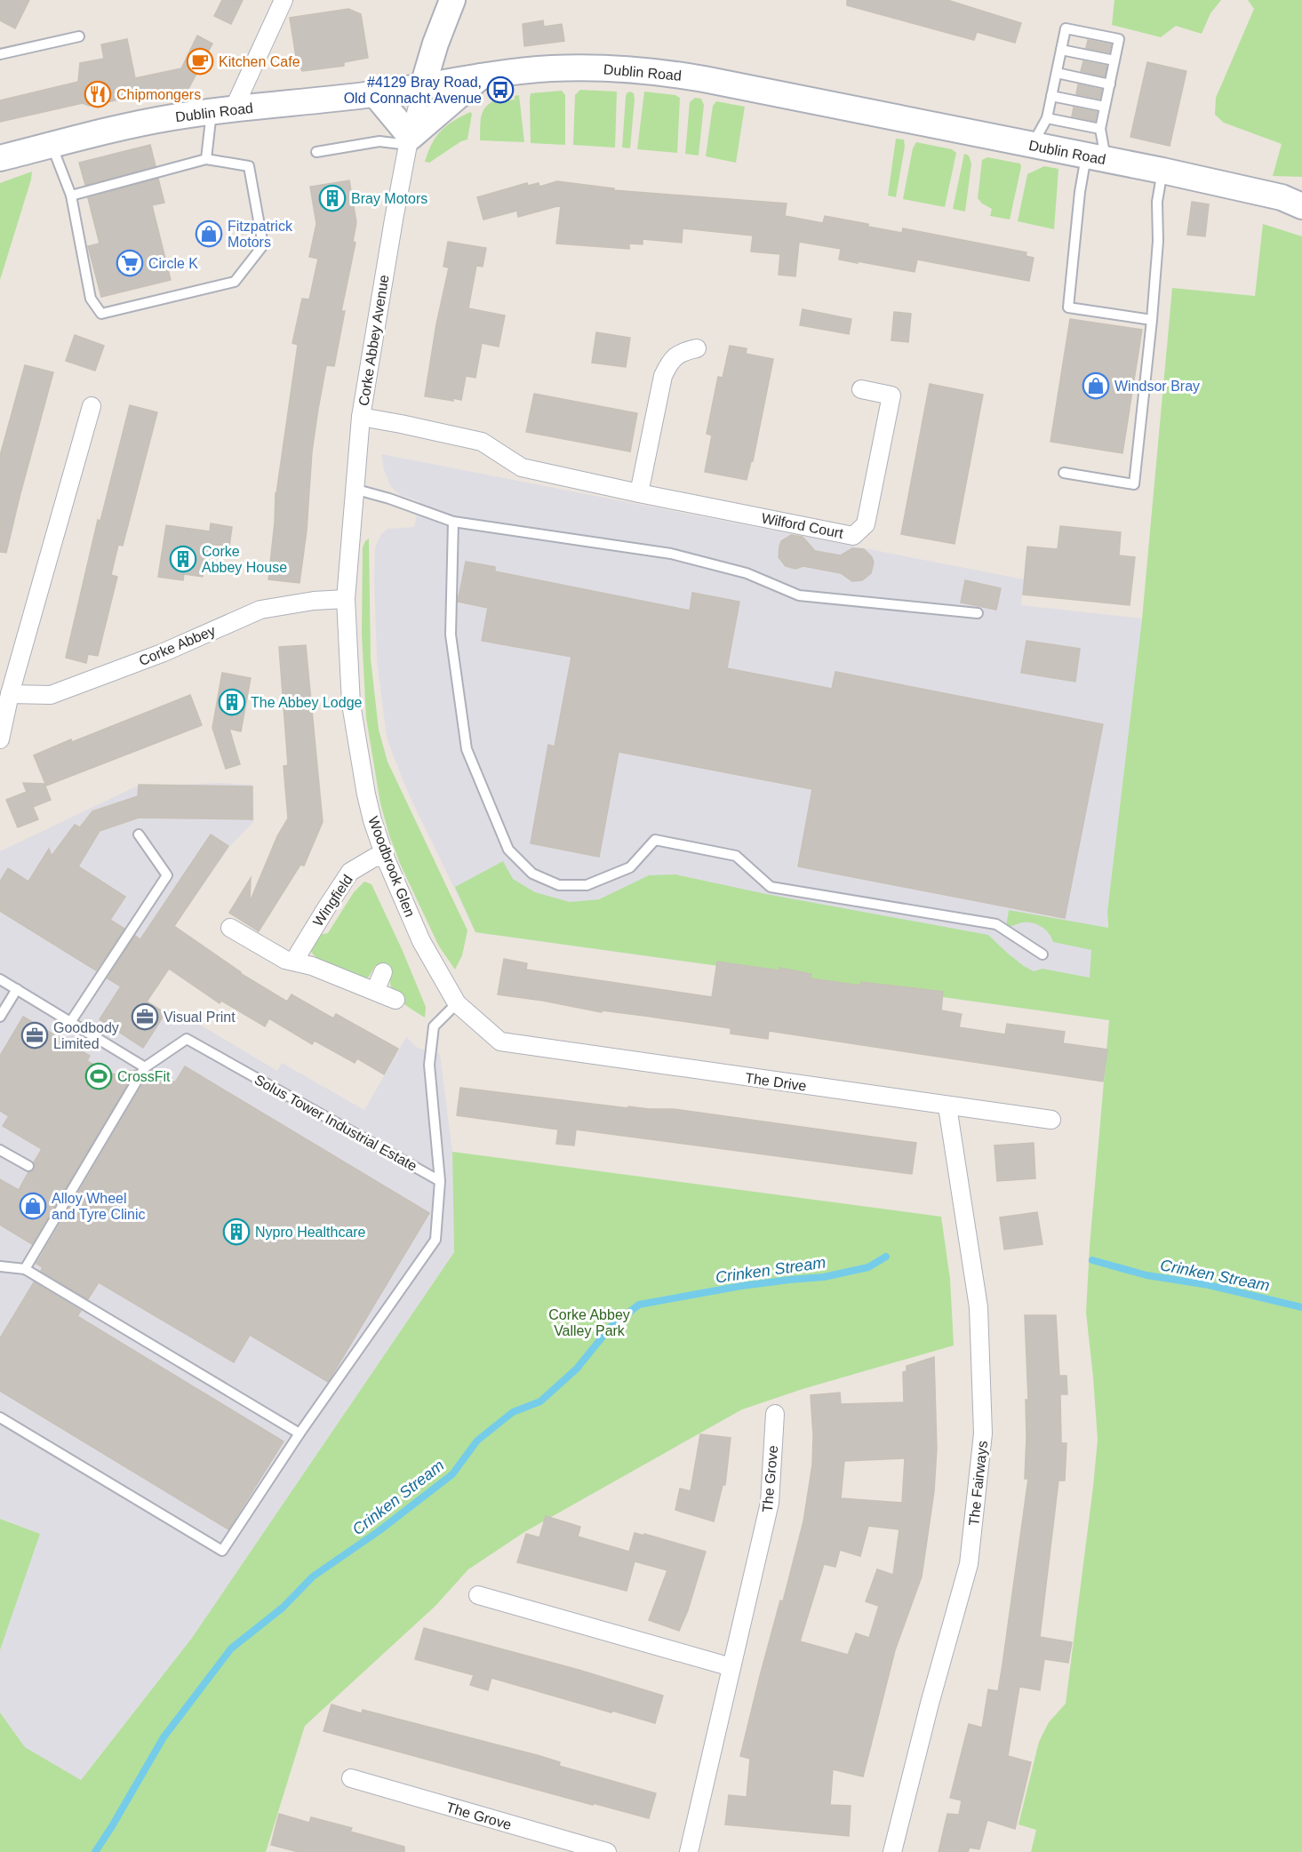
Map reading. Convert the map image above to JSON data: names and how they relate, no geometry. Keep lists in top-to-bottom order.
{
  "streets": {
    "main road": ["Dublin Road"],
    "street": [
      "Corke Abbey Avenue",
      "Wilford Court",
      "Corke Abbey",
      "Woodbrook Glen",
      "Wingfield",
      "The Drive",
      "The Grove",
      "The Fairways"
    ],
    "lane": ["Solus Tower Industrial Estate"]
  },
  "crossings": [
    ["Dublin Road", "Corke Abbey Avenue"],
    ["Corke Abbey Avenue", "Wilford Court"],
    ["Corke Abbey Avenue", "Corke Abbey"],
    ["Corke Abbey Avenue", "Woodbrook Glen"],
    ["Corke Abbey", "Woodbrook Glen"],
    ["Woodbrook Glen", "Wingfield"],
    ["Woodbrook Glen", "The Drive"],
    ["Woodbrook Glen", "Solus Tower Industrial Estate"],
    ["The Drive", "The Fairways"]
  ],
  "water": ["Crinken Stream"],
  "parks": ["Corke Abbey Valley Park"],
  "places": {
    "cafe": ["Kitchen Cafe"],
    "bus stop": ["#4129 Bray Road, Old Connacht Avenue"],
    "restaurant": ["Chipmongers"],
    "building": [
      "Bray Motors",
      "Corke Abbey House",
      "The Abbey Lodge",
      "Nypro Healthcare"
    ],
    "shop": ["Fitzpatrick Motors", "Windsor Bray", "Alloy Wheel and Tyre Clinic"],
    "supermarket": ["Circle K"],
    "office": ["Visual Print", "Goodbody Limited"],
    "sports": ["CrossFit"]
  }
}
